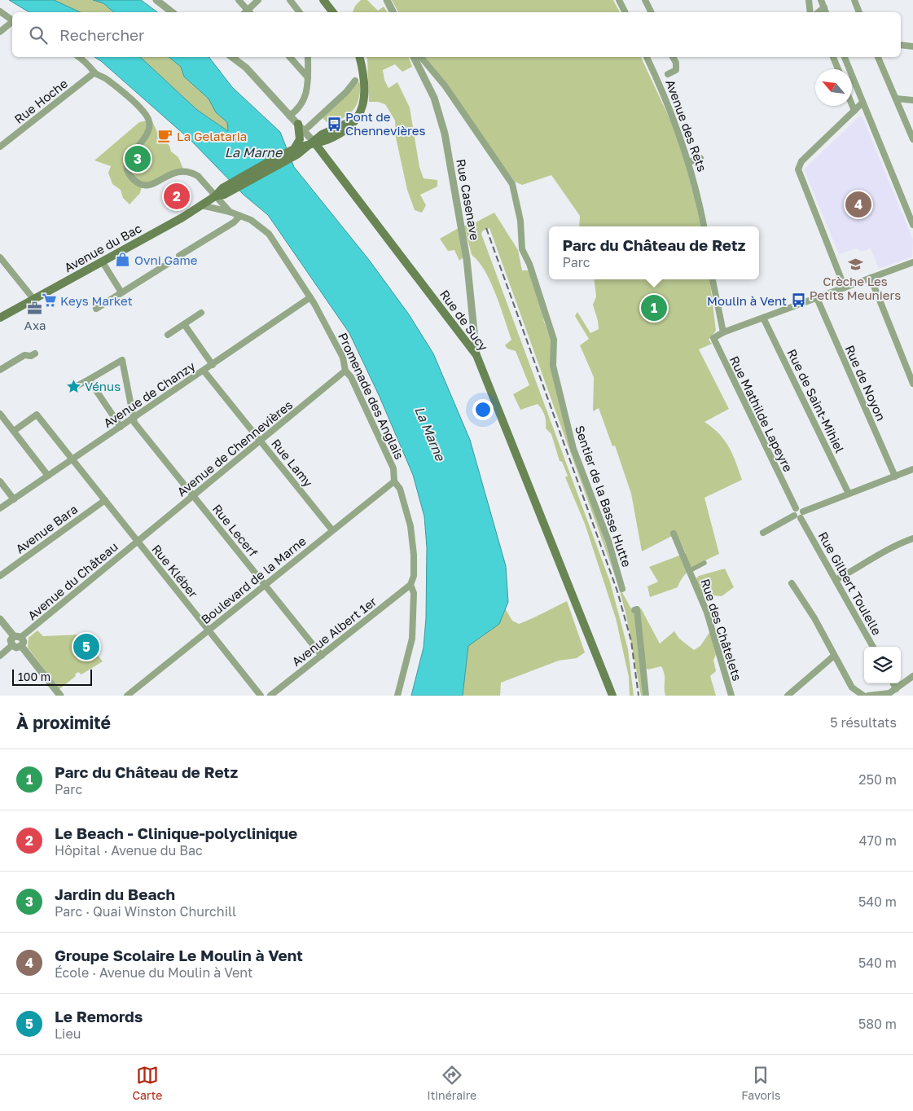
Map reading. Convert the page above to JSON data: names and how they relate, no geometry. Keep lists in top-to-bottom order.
{
  "streets": {
    "main road": ["Avenue du Bac", "Rue de Sucy"],
    "street": [
      "Rue Hoche",
      "Avenue des Rets",
      "Rue Casenave",
      "Rue de Noyon",
      "Avenue de Chanzy",
      "Promenade des Anglais",
      "Rue de Saint-Mihiel",
      "Rue Mathilde Lapeyre",
      "Avenue de Chennevières",
      "Rue Lamy",
      "Sentier de la Basse Hutte",
      "Avenue Bara",
      "Rue Lecerf",
      "Rue Kléber",
      "Boulevard de la Marne",
      "Avenue du Château",
      "Rue Gilbert Toulelle",
      "Rue des Châtelets",
      "Avenue Albert 1er"
    ]
  },
  "crossings": [
    ["Rue Hoche", "Promenade des Anglais"],
    ["Rue Casenave", "Rue de Sucy"],
    ["Avenue du Bac", "Promenade des Anglais"],
    ["Avenue de Chanzy", "Promenade des Anglais"],
    ["Avenue de Chanzy", "Rue Lamy"],
    ["Avenue de Chanzy", "Rue Lecerf"],
    ["Avenue de Chanzy", "Rue Kléber"],
    ["Promenade des Anglais", "Avenue de Chennevières"],
    ["Promenade des Anglais", "Boulevard de la Marne"],
    ["Promenade des Anglais", "Avenue Albert 1er"],
    ["Rue Mathilde Lapeyre", "Rue Gilbert Toulelle"],
    ["Avenue de Chennevières", "Rue Lamy"],
    ["Avenue de Chennevières", "Rue Lecerf"],
    ["Avenue de Chennevières", "Rue Kléber"],
    ["Avenue de Chennevières", "Avenue du Château"],
    ["Rue Lamy", "Boulevard de la Marne"],
    ["Avenue Bara", "Rue Kléber"],
    ["Rue Lecerf", "Boulevard de la Marne"],
    ["Rue Lecerf", "Avenue Albert 1er"],
    ["Rue Kléber", "Boulevard de la Marne"],
    ["Rue Kléber", "Avenue du Château"]
  ],
  "water": ["La Marne"],
  "places": {
    "bus stop": ["Pont de Chennevières", "Moulin à Vent"],
    "cafe": ["La Gelataria"],
    "shop": ["Ovni Game"],
    "school or university": ["Crèche Les Petits Meuniers"],
    "supermarket": ["Keys Market"],
    "office": ["Axa"],
    "place": ["Vénus"]
  },
  "scale_bar": "100 m",
  "north": "top left",
  "page": {
    "search": "Rechercher",
    "pins": [
      "3",
      "2",
      "4",
      "1",
      "5"
    ],
    "popup": ["Parc du Château de Retz", "Parc"],
    "scale": "100 m",
    "heading": ["À proximité", "5 résultats"],
    "list": [
      {
        "mark": "1",
        "name": "Parc du Château de Retz",
        "note": "Parc",
        "value": "250 m"
      },
      {
        "mark": "2",
        "name": "Le Beach - Clinique-polyclinique",
        "note": "Hôpital · Avenue du Bac",
        "value": "470 m"
      },
      {
        "mark": "3",
        "name": "Jardin du Beach",
        "note": "Parc · Quai Winston Churchill",
        "value": "540 m"
      },
      {
        "mark": "4",
        "name": "Groupe Scolaire Le Moulin à Vent",
        "note": "École · Avenue du Moulin à Vent",
        "value": "540 m"
      },
      {
        "mark": "5",
        "name": "Le Remords",
        "note": "Lieu",
        "value": "580 m"
      }
    ],
    "nav": ["Carte", "Itinéraire", "Favoris"]
  }
}
